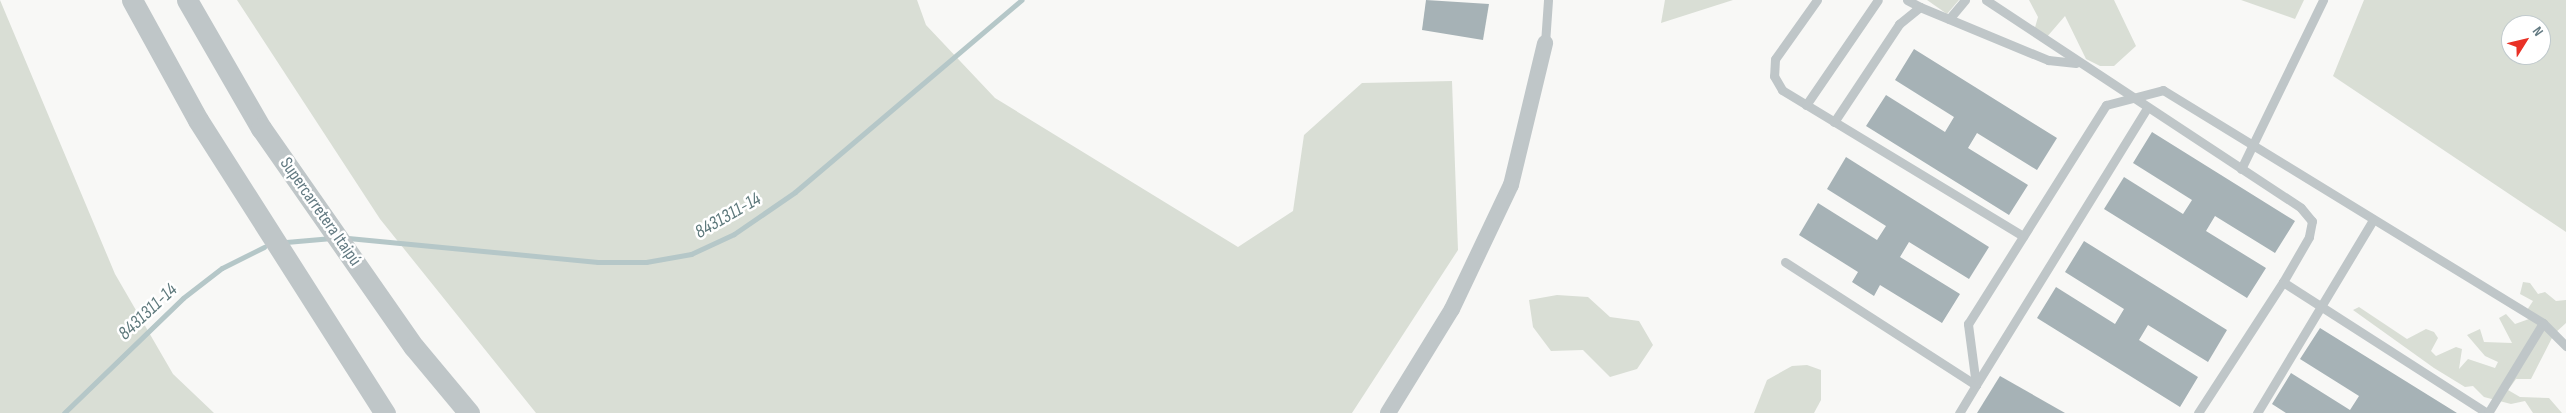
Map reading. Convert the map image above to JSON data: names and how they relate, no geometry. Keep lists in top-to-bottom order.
{
  "streets": {
    "street": ["Supercarretera Itaipú"]
  },
  "water": ["8431311-14"],
  "north": "top right"
}
